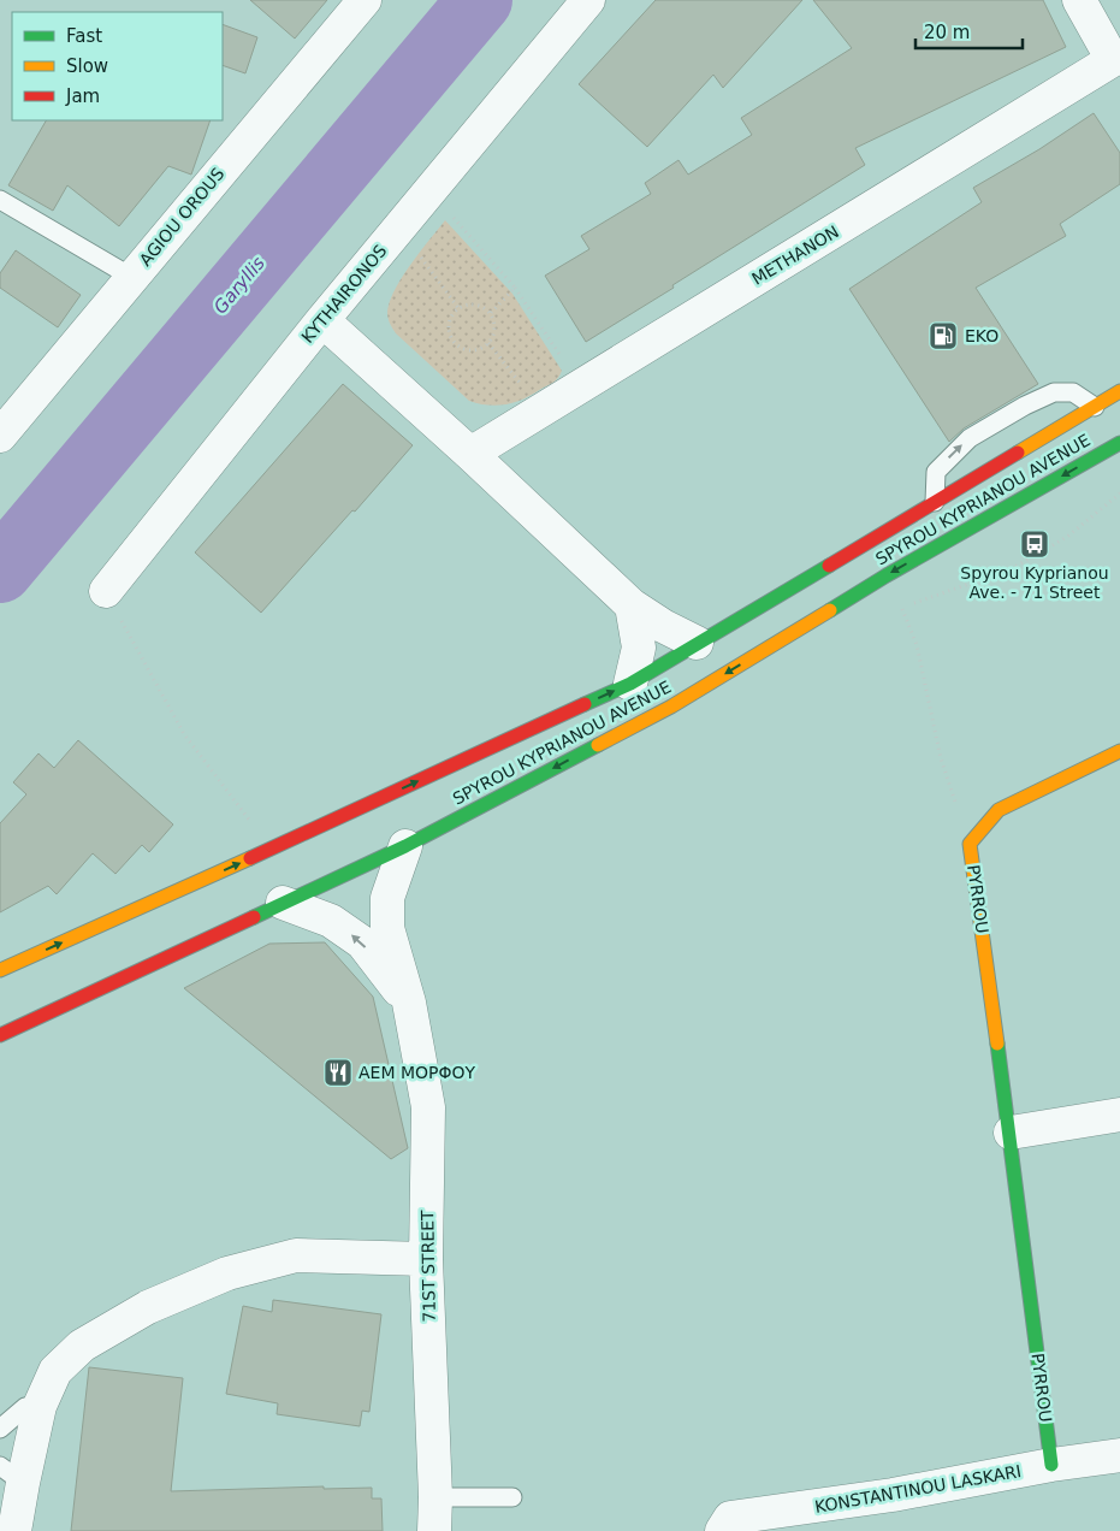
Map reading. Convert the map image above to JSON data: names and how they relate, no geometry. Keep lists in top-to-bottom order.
{
  "streets": {
    "main road": ["SPYROU KYPRIANOU AVENUE", "PYRROU"],
    "street": [
      "AGIOU OROUS",
      "METHANON",
      "KYTHAIRONOS",
      "71ST STREET",
      "KONSTANTINOU LASKARI"
    ]
  },
  "crossings": [
    ["SPYROU KYPRIANOU AVENUE", "71ST STREET"],
    ["PYRROU", "KONSTANTINOU LASKARI"]
  ],
  "water": ["Garyllis"],
  "places": {
    "fuel station": ["EKO"],
    "bus stop": ["Spyrou Kyprianou Ave. - 71 Street"],
    "restaurant": ["ΑΕΜ ΜΟΡΦΟΥ"]
  },
  "legend": ["Fast", "Slow", "Jam"],
  "scale_bar": "20 m"
}
